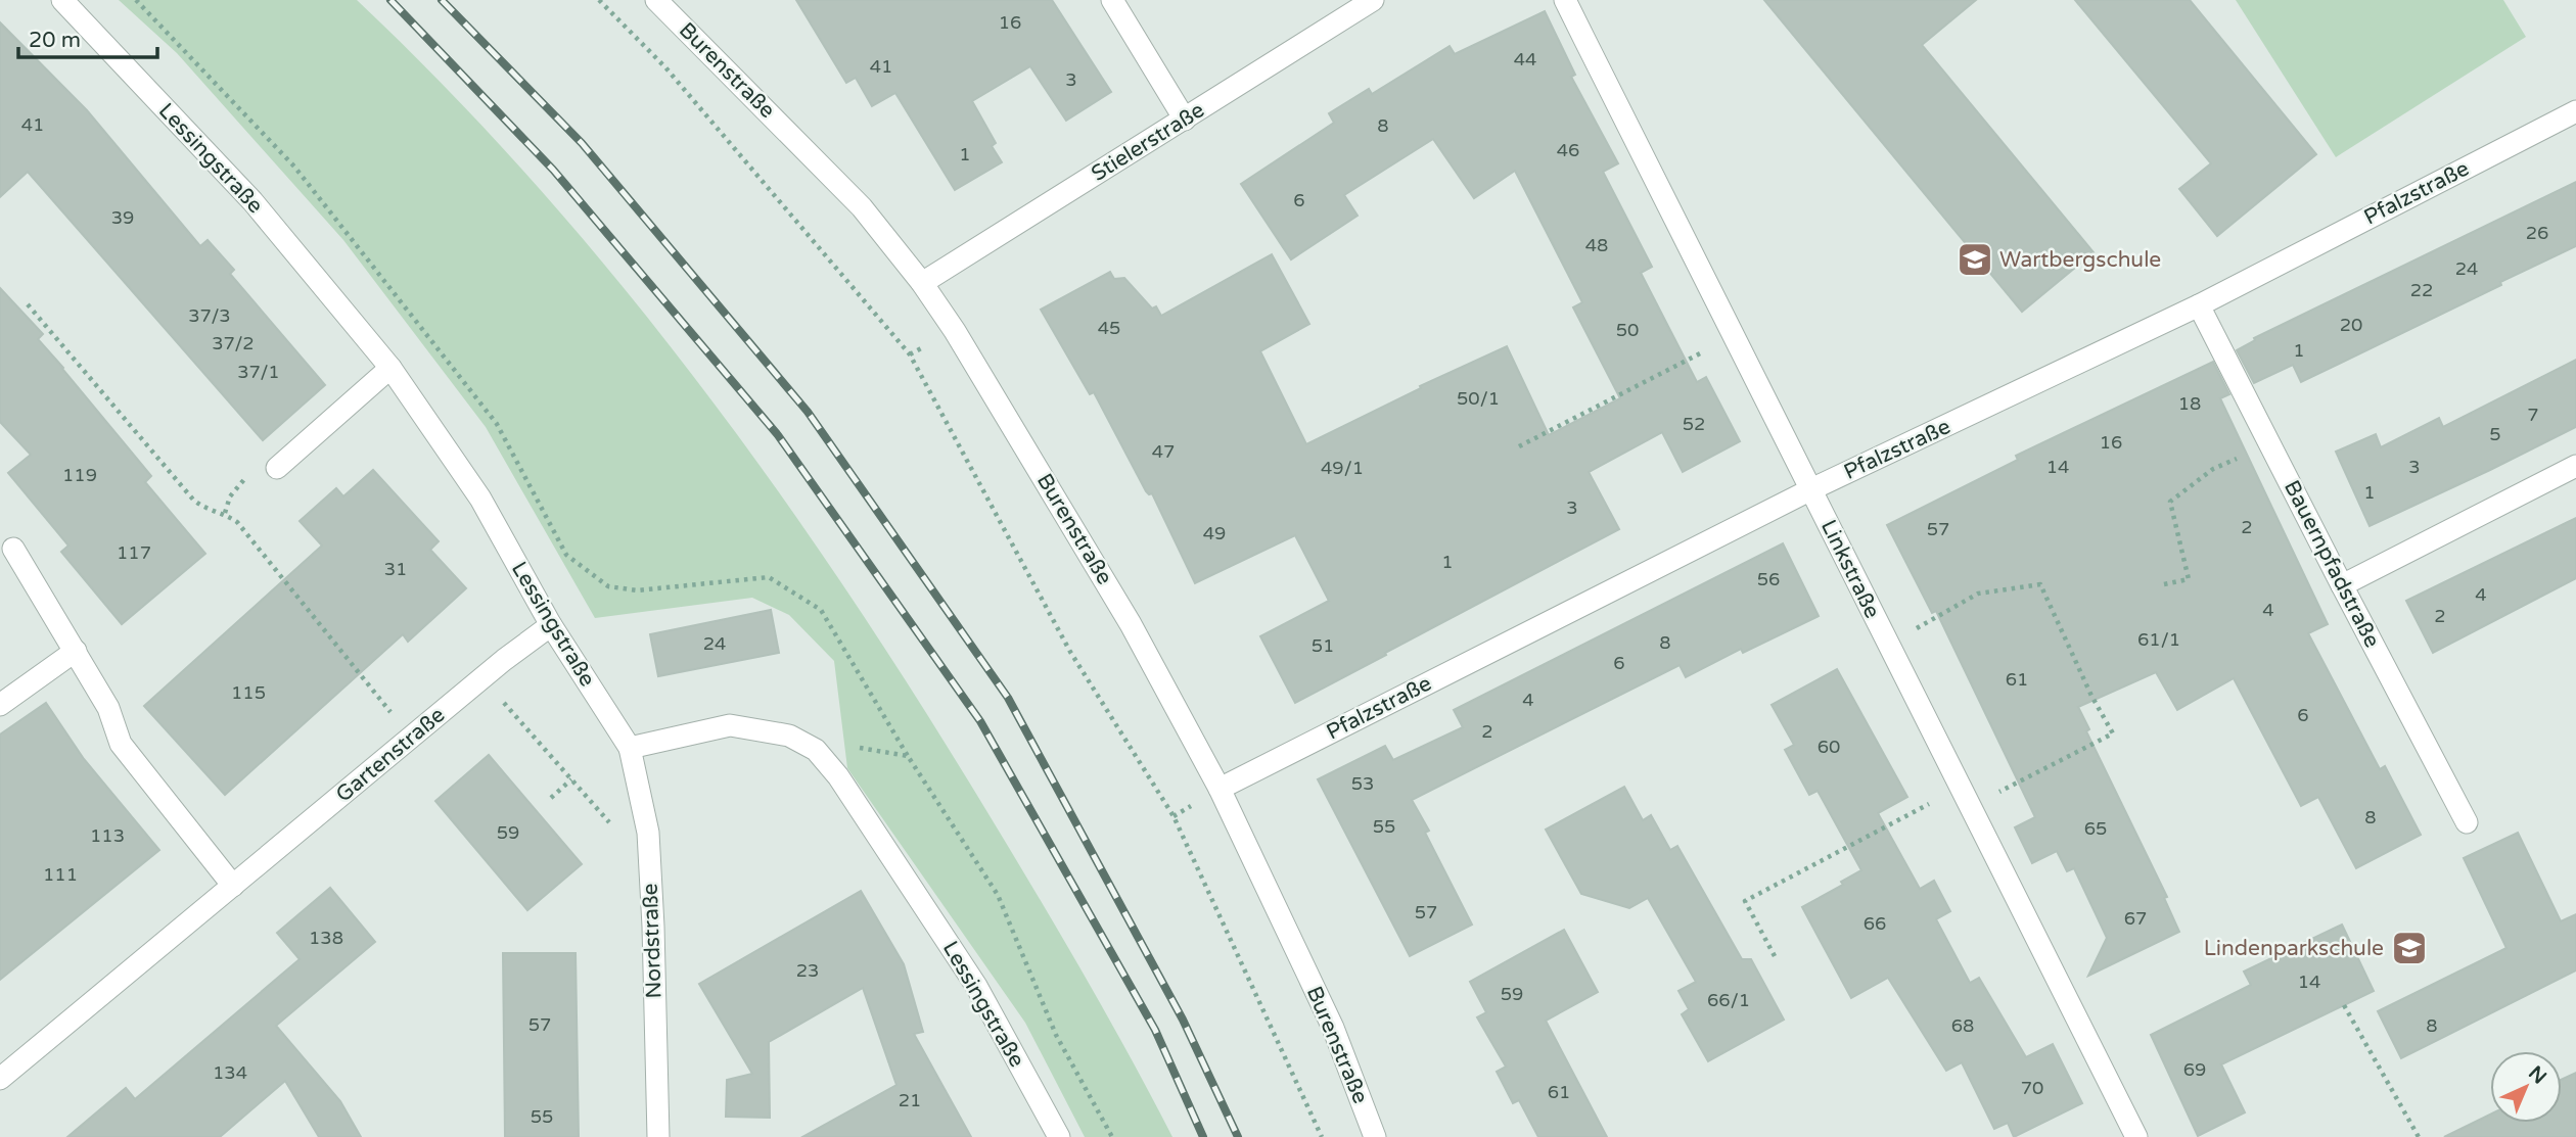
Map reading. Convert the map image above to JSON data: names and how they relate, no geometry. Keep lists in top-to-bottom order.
{
  "streets": {
    "street": [
      "Burenstraße",
      "Stielerstraße",
      "Lessingstraße",
      "Pfalzstraße",
      "Bauernpfadstraße",
      "Linkstraße",
      "Gartenstraße",
      "Nordstraße"
    ]
  },
  "crossings": [
    ["Burenstraße", "Stielerstraße"],
    ["Burenstraße", "Pfalzstraße"],
    ["Lessingstraße", "Gartenstraße"],
    ["Lessingstraße", "Nordstraße"],
    ["Pfalzstraße", "Bauernpfadstraße"],
    ["Pfalzstraße", "Linkstraße"]
  ],
  "places": {
    "school or university": ["Wartbergschule", "Lindenparkschule"]
  },
  "house_numbers": [
    "16",
    "44",
    "41",
    "3",
    "41",
    "8",
    "46",
    "1",
    "6",
    "39",
    "26",
    "48",
    "24",
    "22",
    "37/3",
    "20",
    "45",
    "50",
    "37/2",
    "1",
    "37/1",
    "50/1",
    "18",
    "7",
    "52",
    "5",
    "16",
    "47",
    "14",
    "3",
    "49/1",
    "119",
    "1",
    "3",
    "2",
    "57",
    "49",
    "117",
    "1",
    "31",
    "56",
    "4",
    "4",
    "2",
    "61/1",
    "8",
    "24",
    "51",
    "6",
    "61",
    "115",
    "4",
    "6",
    "2",
    "60",
    "53",
    "8",
    "55",
    "65",
    "59",
    "113",
    "111",
    "57",
    "67",
    "66",
    "138",
    "23",
    "14",
    "59",
    "66/1",
    "57",
    "68",
    "8",
    "69",
    "134",
    "70",
    "61",
    "21",
    "55"
  ],
  "scale_bar": "20 m",
  "north": "top right"
}
